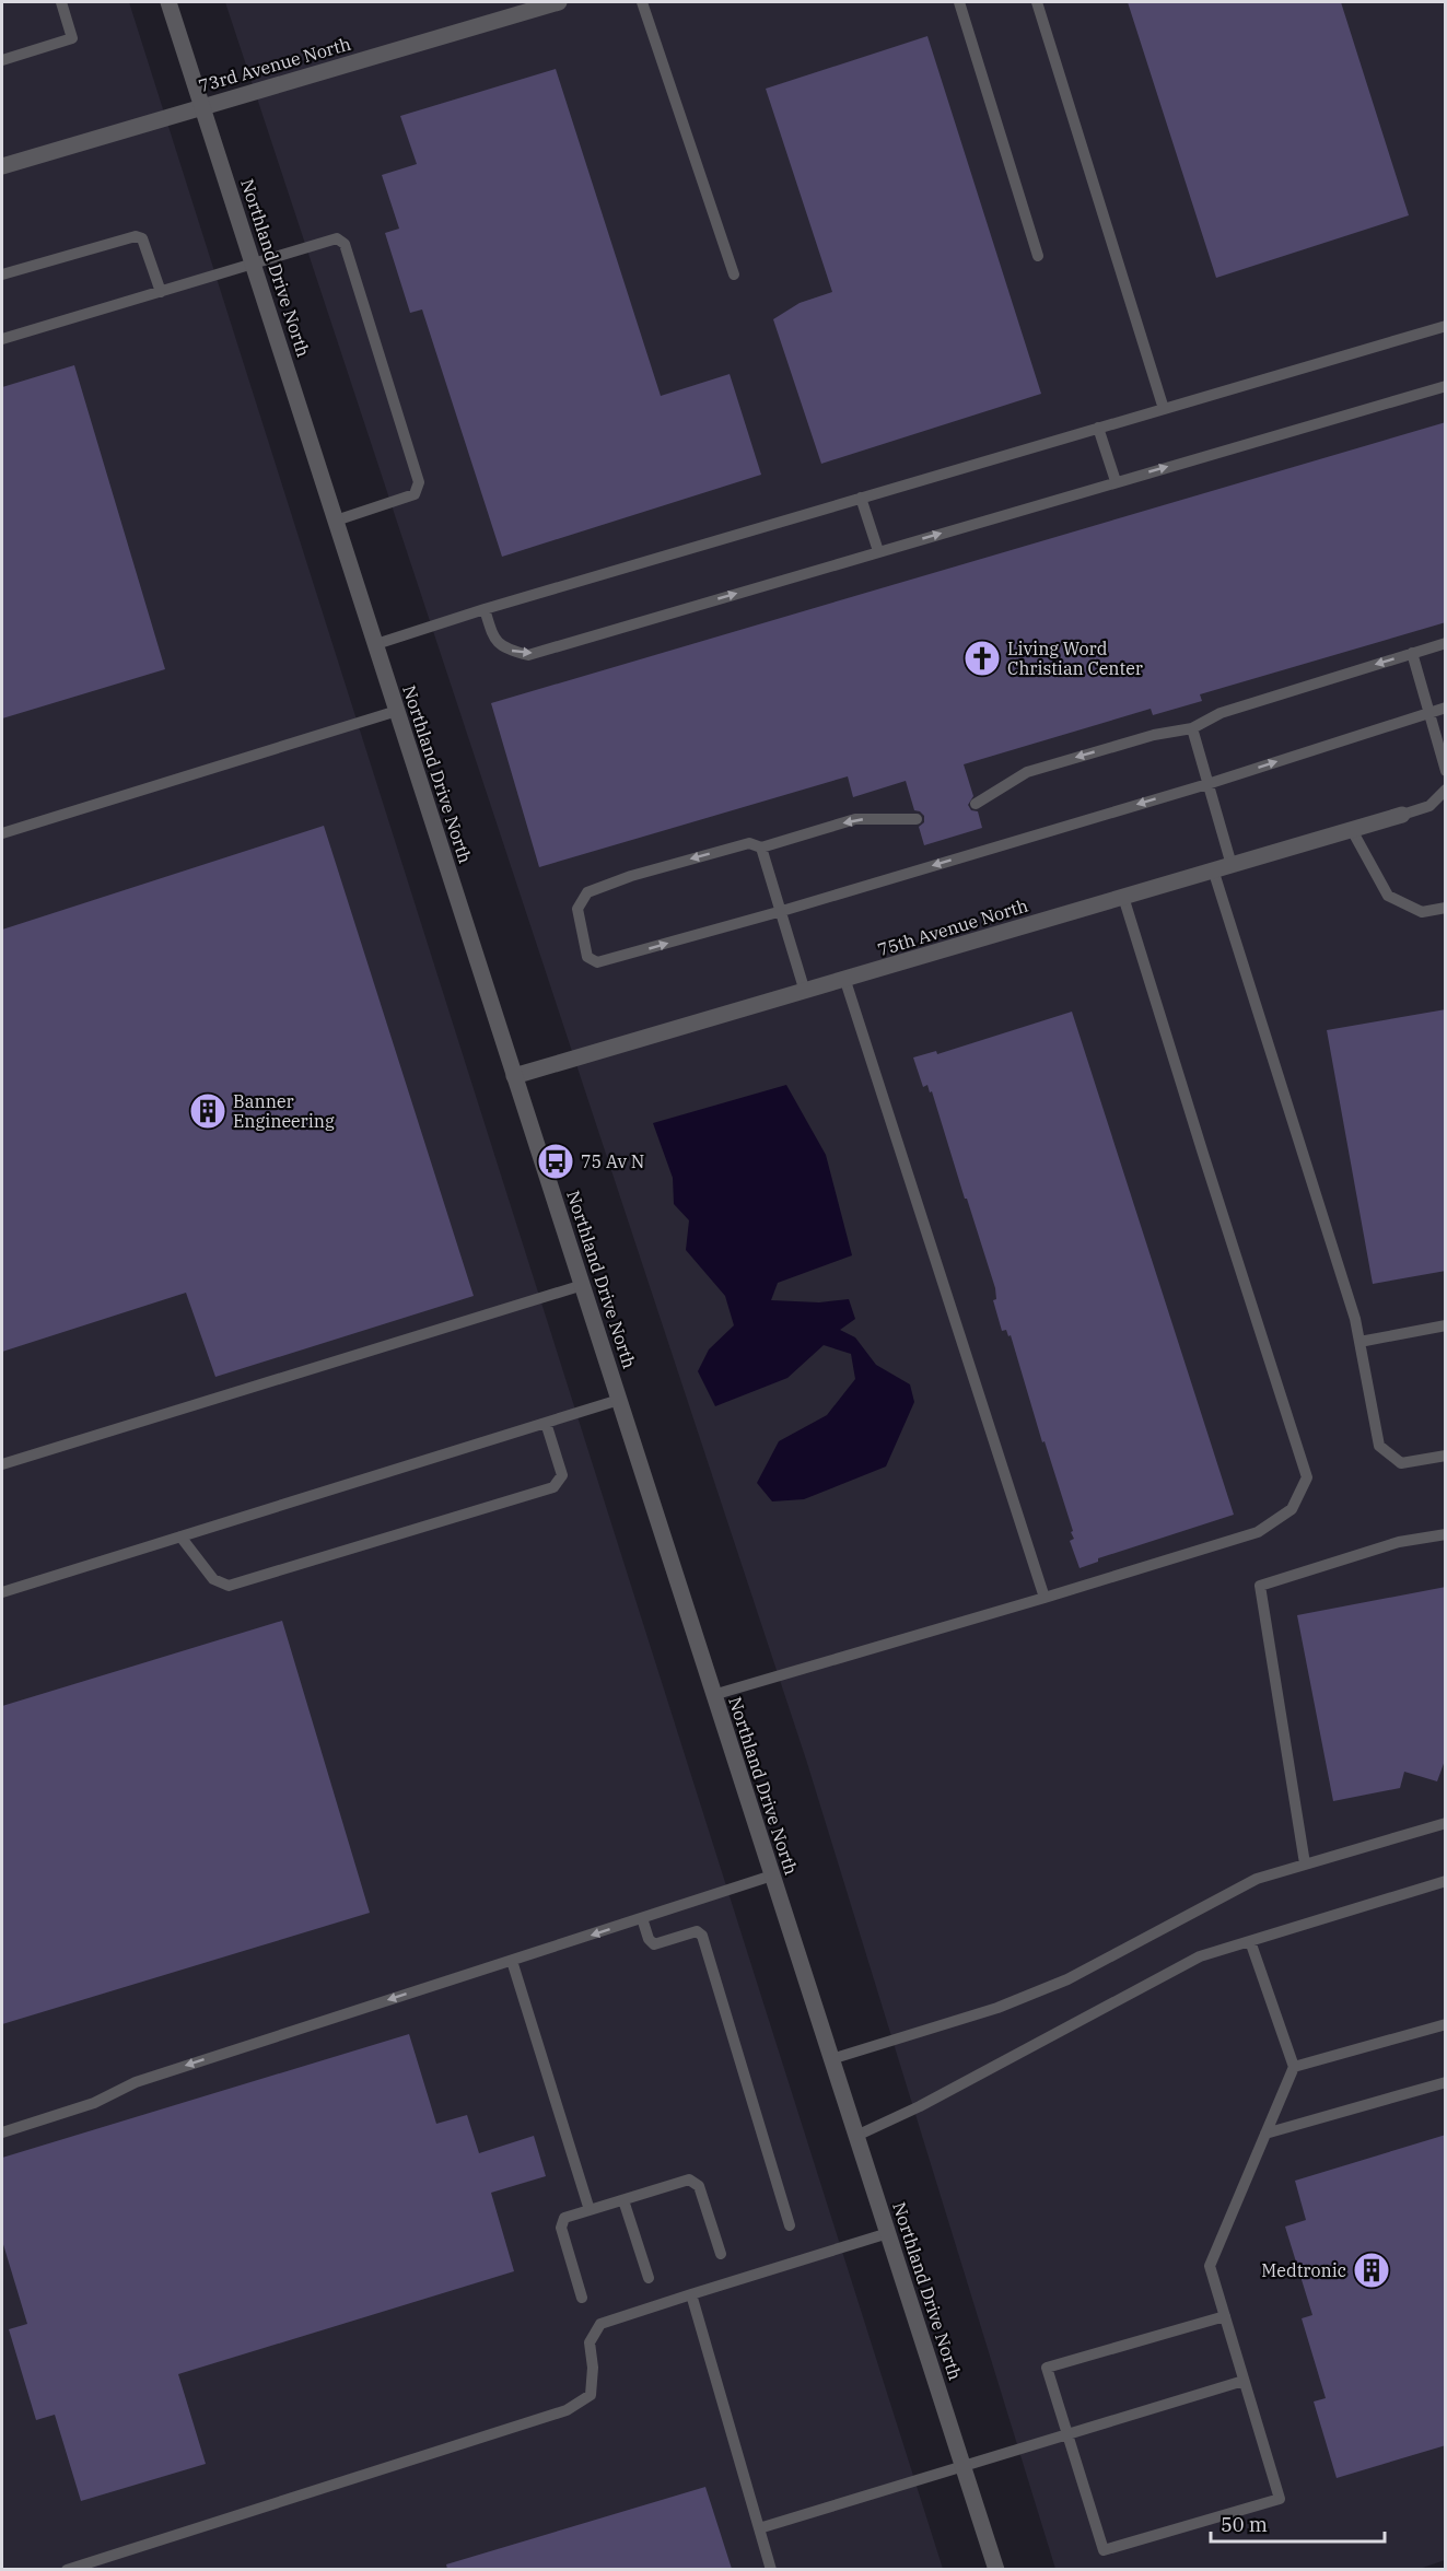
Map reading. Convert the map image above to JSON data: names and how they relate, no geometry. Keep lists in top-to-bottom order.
{
  "streets": {
    "street": ["73rd Avenue North", "Northland Drive North", "75th Avenue North"]
  },
  "crossings": [
    ["73rd Avenue North", "Northland Drive North"],
    ["Northland Drive North", "75th Avenue North"]
  ],
  "places": {
    "church": ["Living Word Christian Center"],
    "building": ["Banner Engineering", "Medtronic"],
    "bus stop": ["75 Av N"]
  },
  "scale_bar": "50 m"
}
